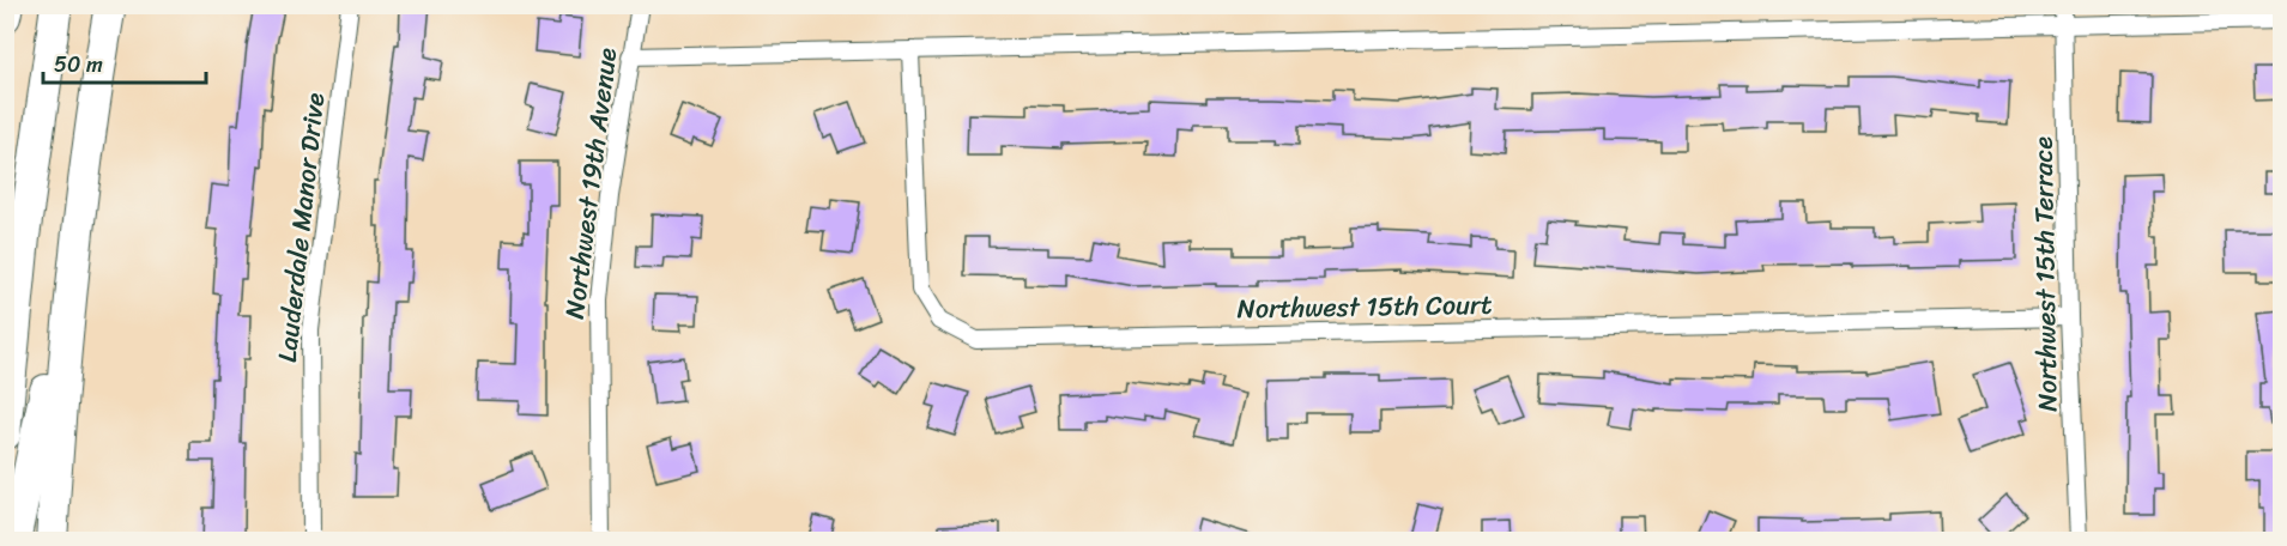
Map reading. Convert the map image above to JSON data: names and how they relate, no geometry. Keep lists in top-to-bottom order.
{
  "streets": {
    "street": [
      "Northwest 19th Avenue",
      "Lauderdale Manor Drive",
      "Northwest 15th Terrace",
      "Northwest 15th Court"
    ]
  },
  "crossings": [
    ["Northwest 15th Terrace", "Northwest 15th Court"]
  ],
  "scale_bar": "50 m"
}
